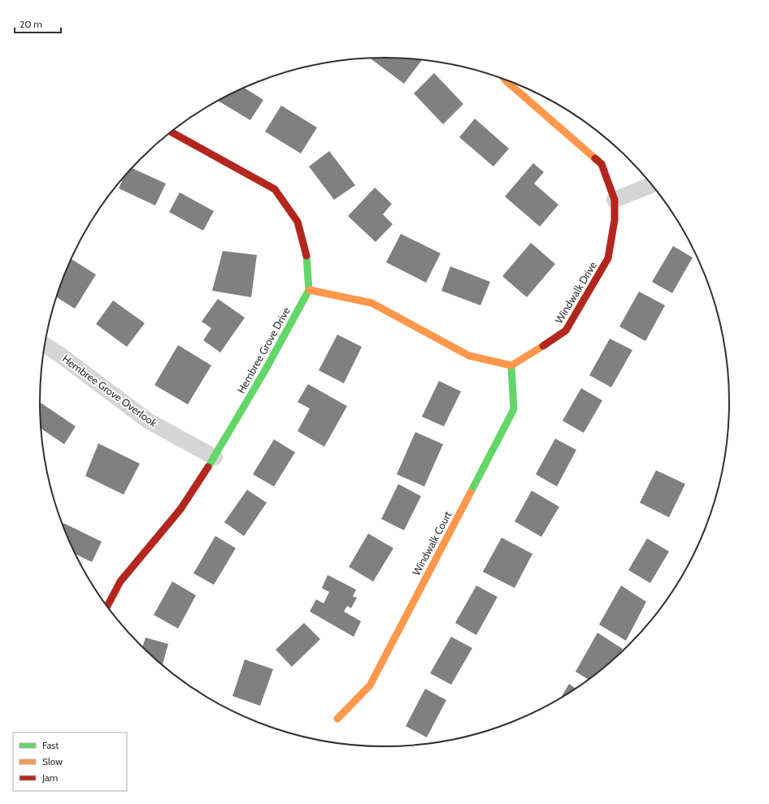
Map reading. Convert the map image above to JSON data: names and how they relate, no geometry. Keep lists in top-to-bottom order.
{
  "streets": {
    "street": [
      "Windwalk Drive",
      "Hembree Grove Drive",
      "Hembree Grove Overlook",
      "Windwalk Court"
    ]
  },
  "crossings": [
    ["Windwalk Drive", "Windwalk Court"],
    ["Hembree Grove Drive", "Hembree Grove Overlook"]
  ],
  "legend": ["Fast", "Slow", "Jam"],
  "scale_bar": "20 m"
}
